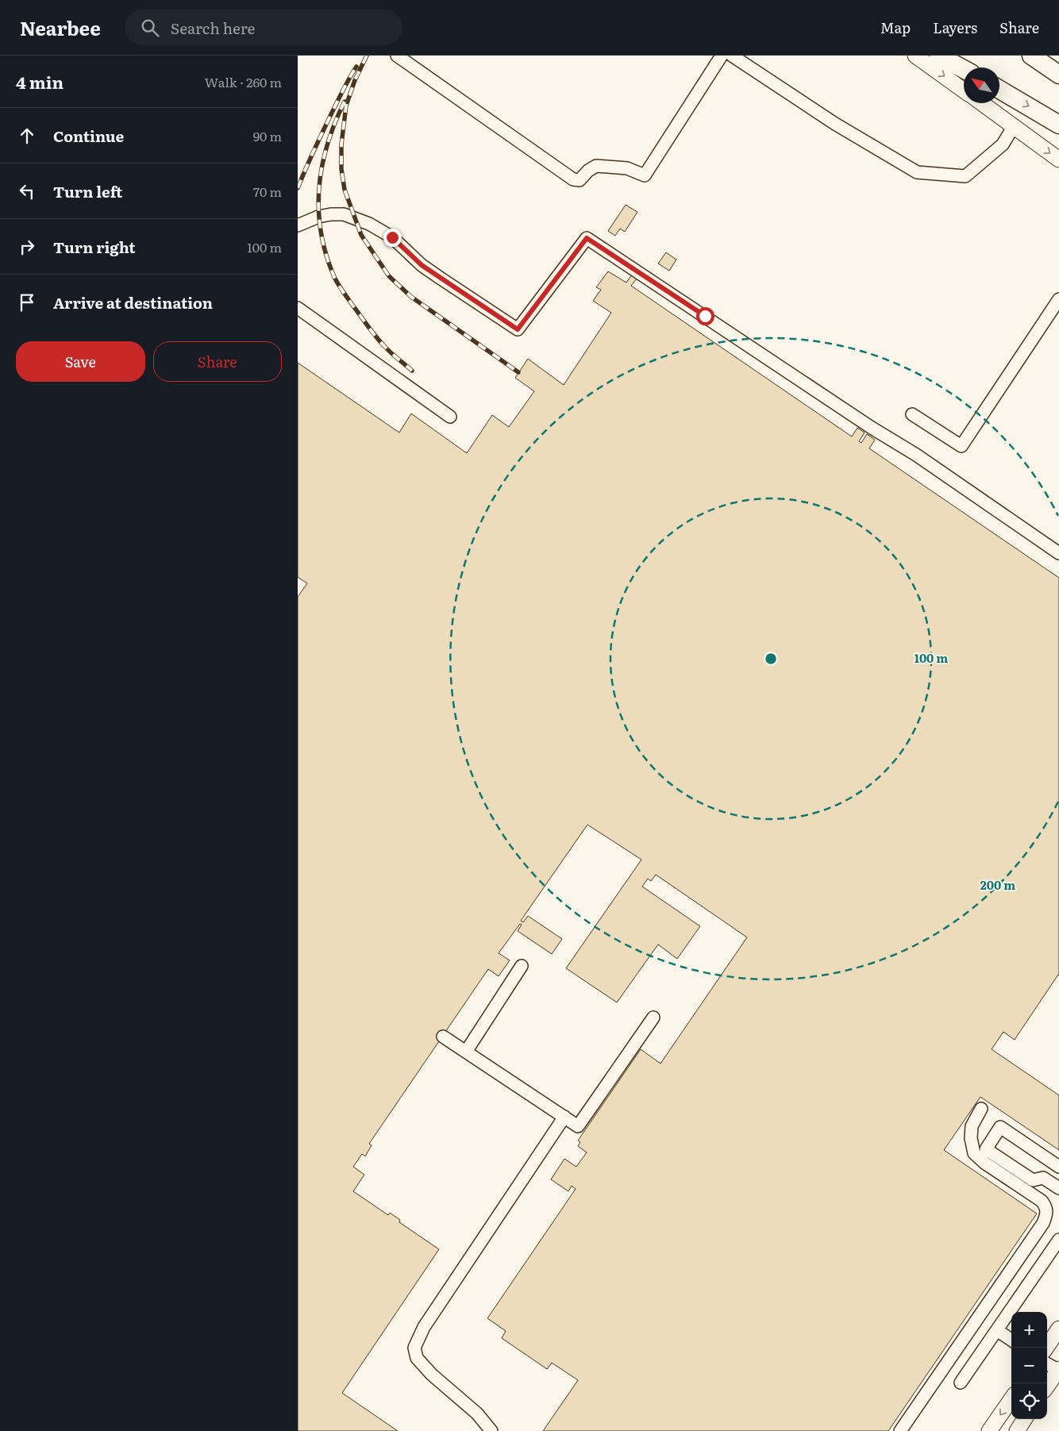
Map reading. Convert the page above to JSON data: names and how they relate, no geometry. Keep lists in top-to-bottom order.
{
  "north": "top left",
  "page": {
    "header": "Nearbee",
    "search": "Search here",
    "nav": ["Map", "Layers", "Share"],
    "heading": ["4 min", "Walk · 260 m"],
    "list": [
      ["Continue", "90 m"],
      ["Turn left", "70 m"],
      ["Turn right", "100 m"],
      "Arrive at destination"
    ],
    "buttons": ["Save", "Share"],
    "map_buttons": ["+", "−"]
  },
  "rings": ["100 m", "200 m"]
}
